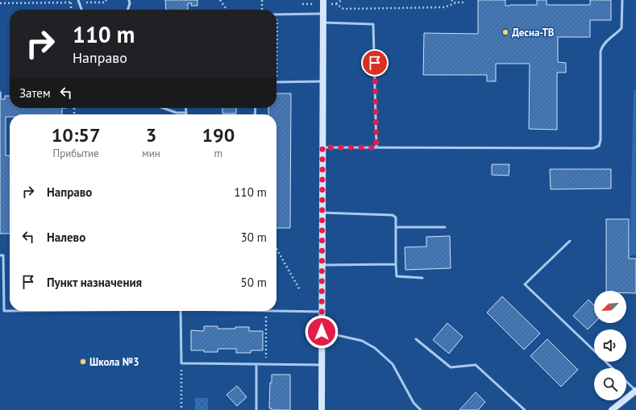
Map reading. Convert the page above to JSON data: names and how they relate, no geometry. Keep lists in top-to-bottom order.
{
  "places": ["Десна-ТВ", "Школа №3"],
  "north": "bottom left",
  "page": {
    "turn": ["110 m", "Направо"],
    "then": "Затем",
    "eta": [
      "10:57",
      "Прибытие",
      "3",
      "мин",
      "190",
      "m"
    ],
    "list": [
      {
        "name": "Направо",
        "value": "110 m"
      },
      {
        "name": "Налево",
        "value": "30 m"
      },
      {
        "name": "Пункт назначения",
        "value": "50 m"
      }
    ]
  }
}
